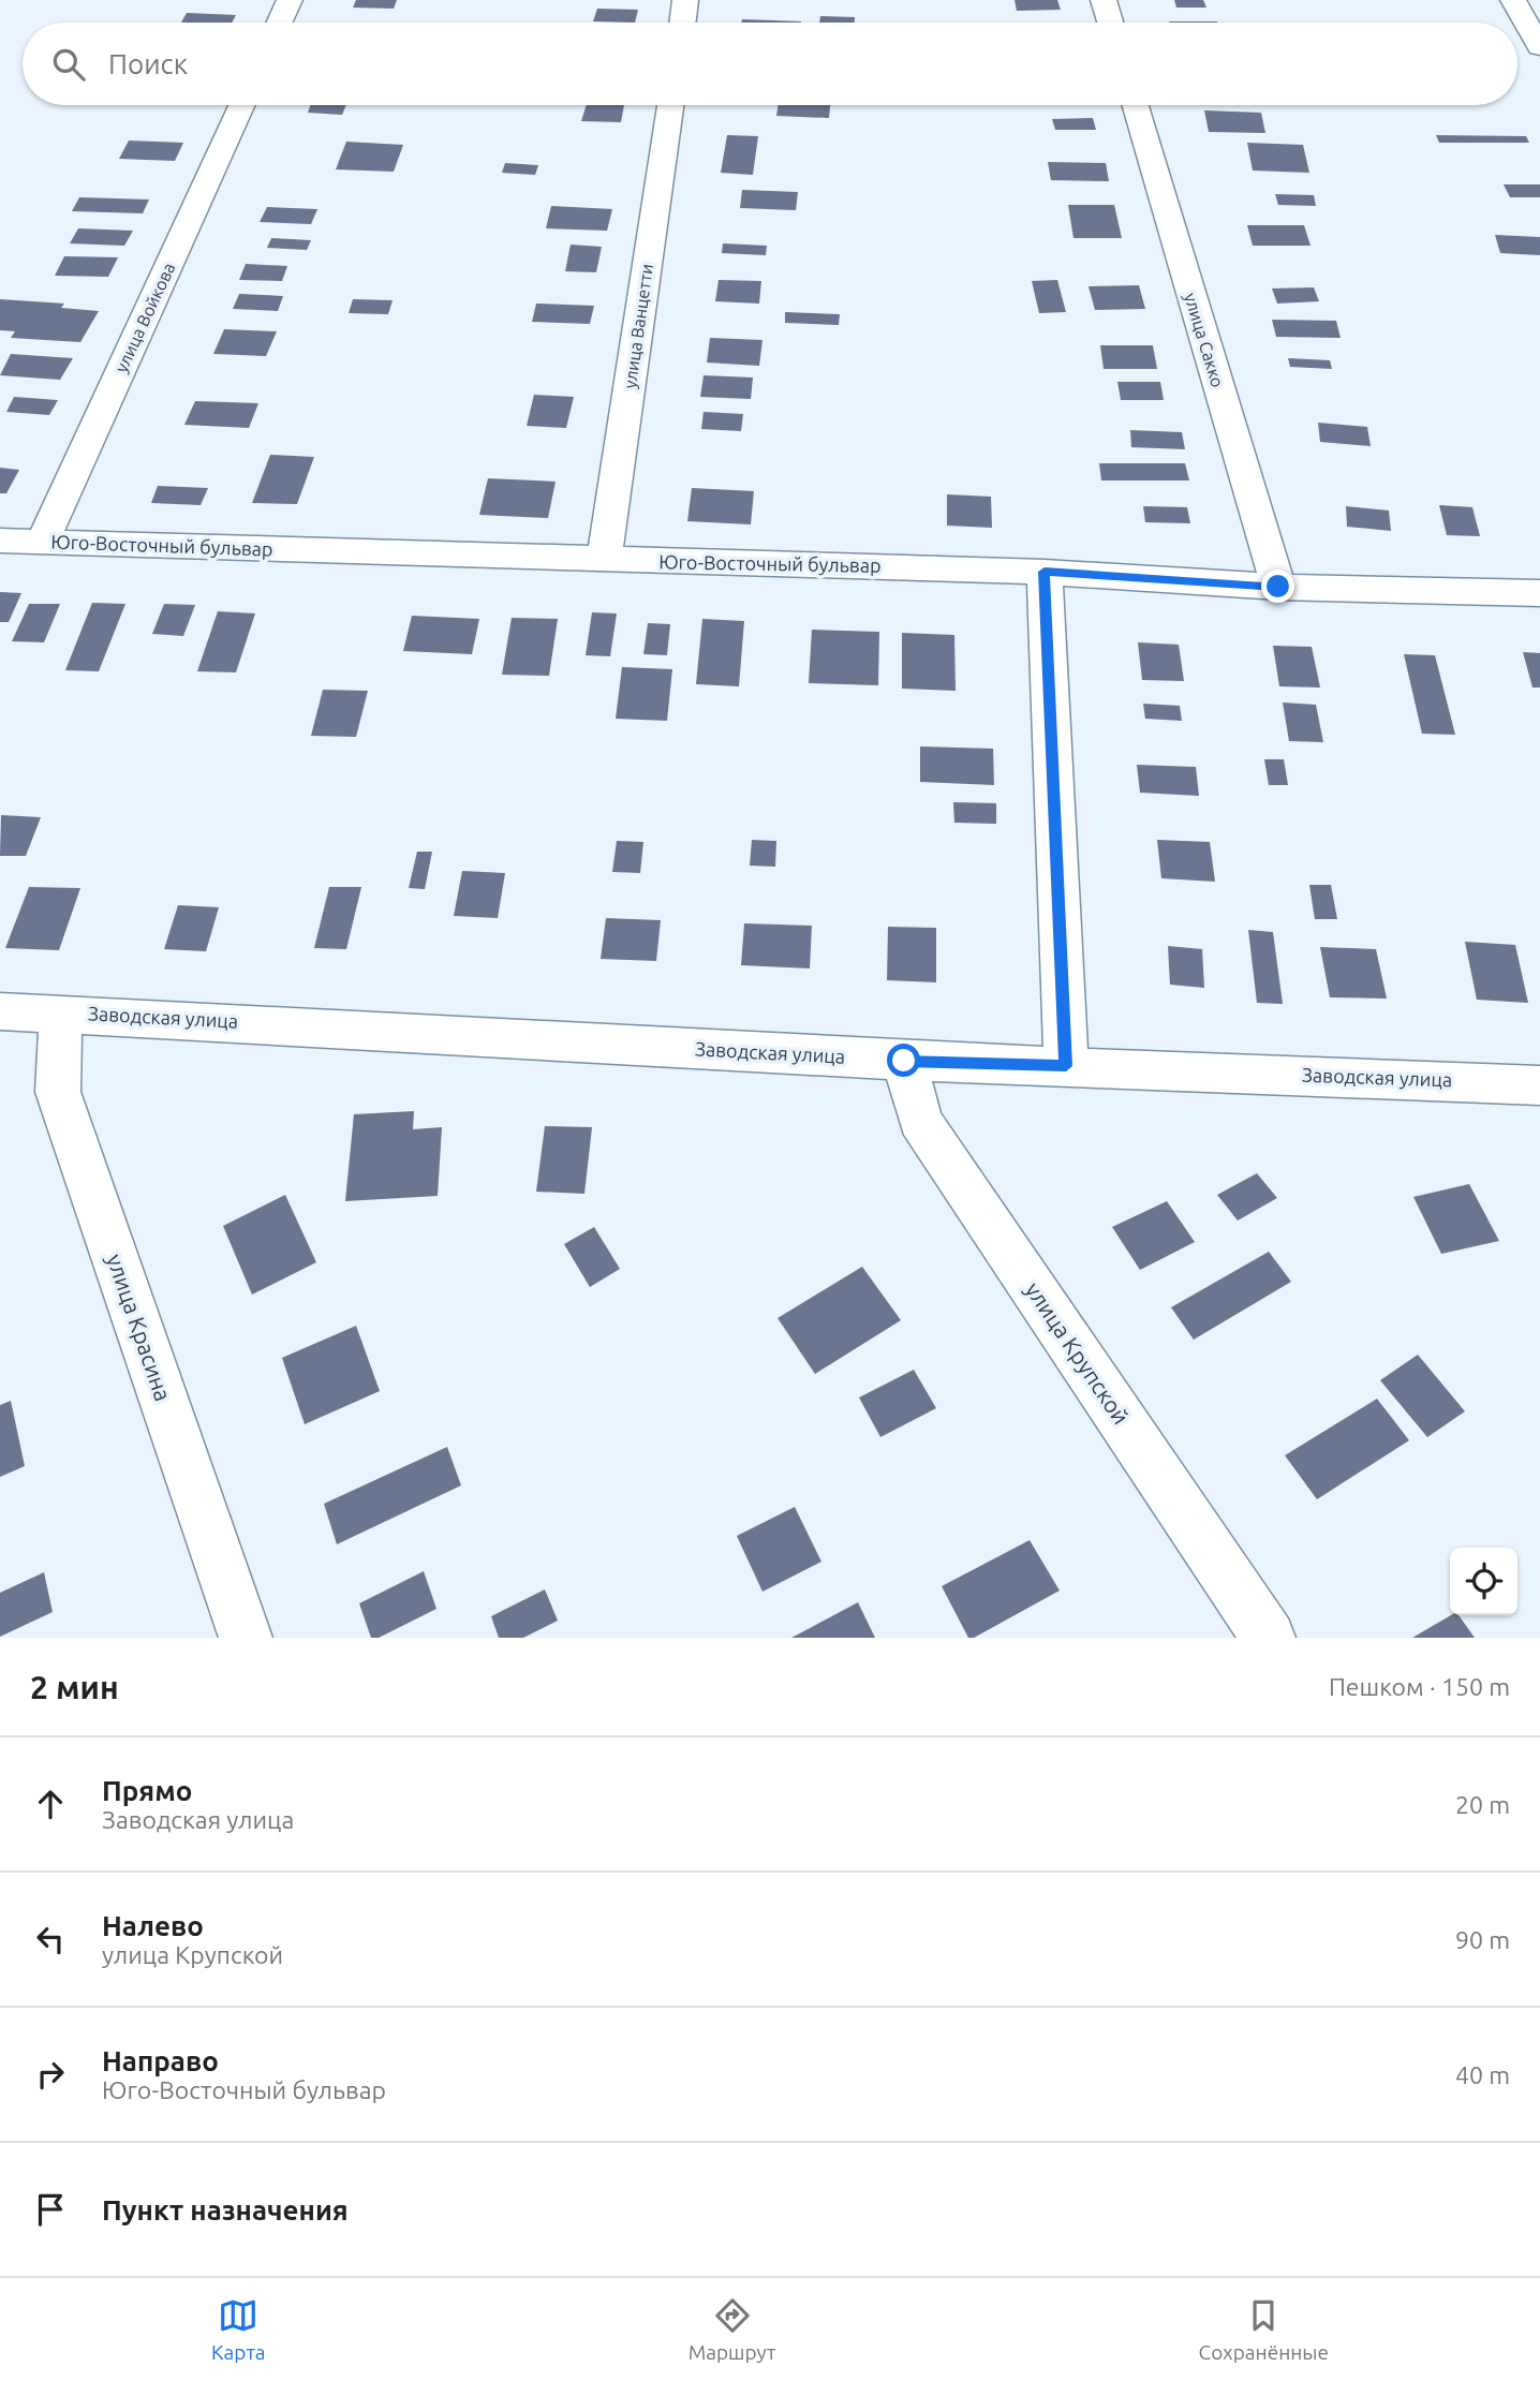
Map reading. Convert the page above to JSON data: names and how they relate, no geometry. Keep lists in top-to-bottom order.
{
  "streets": {
    "street": [
      "улица Войкова",
      "улица Ванцетти",
      "улица Сакко",
      "Юго-Восточный бульвар",
      "Заводская улица",
      "улица Красина",
      "улица Крупской"
    ]
  },
  "crossings": [
    ["улица Войкова", "Юго-Восточный бульвар"],
    ["улица Ванцетти", "Юго-Восточный бульвар"],
    ["улица Сакко", "Юго-Восточный бульвар"],
    ["Заводская улица", "улица Красина"],
    ["Заводская улица", "улица Крупской"]
  ],
  "page": {
    "search": "Поиск",
    "heading": ["2 мин", "Пешком · 150 m"],
    "list": [
      ["Прямо", "Заводская улица", "20 m"],
      ["Налево", "улица Крупской", "90 m"],
      ["Направо", "Юго-Восточный бульвар", "40 m"],
      "Пункт назначения"
    ],
    "nav": ["Карта", "Маршрут", "Сохранённые"]
  }
}
